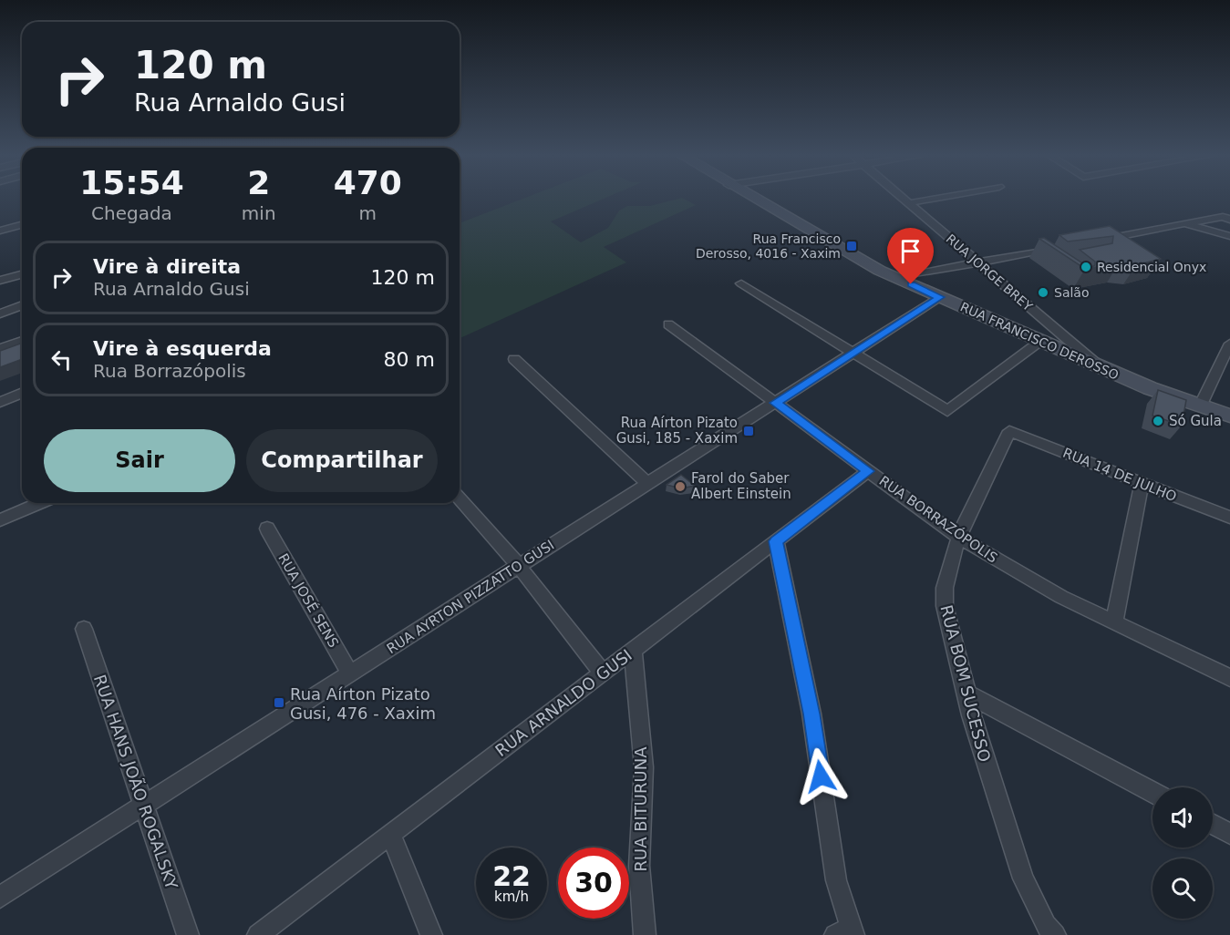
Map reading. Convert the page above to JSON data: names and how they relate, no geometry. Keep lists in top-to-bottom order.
{
  "streets": {
    "main road": ["RUA FRANCISCO DEROSSO"],
    "street": [
      "RUA JORGE BREY",
      "RUA 14 DE JULHO",
      "RUA BORRAZÓPOLIS",
      "RUA AYRTON PIZZATTO GUSI",
      "RUA JOSÉ SENS",
      "RUA BOM SUCESSO",
      "RUA ARNALDO GUSI",
      "RUA HANS JOÃO ROGALSKY",
      "RUA BITURUNA"
    ]
  },
  "crossings": [
    ["RUA JORGE BREY", "RUA FRANCISCO DEROSSO"],
    ["RUA FRANCISCO DEROSSO", "RUA AYRTON PIZZATTO GUSI"],
    ["RUA 14 DE JULHO", "RUA BOM SUCESSO"],
    ["RUA BORRAZÓPOLIS", "RUA AYRTON PIZZATTO GUSI"],
    ["RUA BORRAZÓPOLIS", "RUA BOM SUCESSO"],
    ["RUA BORRAZÓPOLIS", "RUA ARNALDO GUSI"],
    ["RUA AYRTON PIZZATTO GUSI", "RUA JOSÉ SENS"],
    ["RUA AYRTON PIZZATTO GUSI", "RUA HANS JOÃO ROGALSKY"],
    ["RUA ARNALDO GUSI", "RUA BITURUNA"]
  ],
  "places": {
    "transit": ["Rua Francisco Derosso, 4016 - Xaxim", "Rua Aírton Pizato Gusi, 185 - Xaxim", "Rua Aírton Pizato Gusi, 476 - Xaxim"],
    "other": [
      "Residencial Onyx",
      "Salão",
      "Só Gula",
      "Farol do Saber Albert Einstein"
    ]
  },
  "page": {
    "turn": ["120 m", "Rua Arnaldo Gusi"],
    "eta": [
      "15:54",
      "Chegada",
      "2",
      "min",
      "470",
      "m"
    ],
    "list": [
      {
        "name": "Vire à direita",
        "note": "Rua Arnaldo Gusi",
        "value": "120 m"
      },
      {
        "name": "Vire à esquerda",
        "note": "Rua Borrazópolis",
        "value": "80 m"
      }
    ],
    "buttons": ["Sair", "Compartilhar"],
    "speed": "22 km/h",
    "limit": "30"
  }
}
